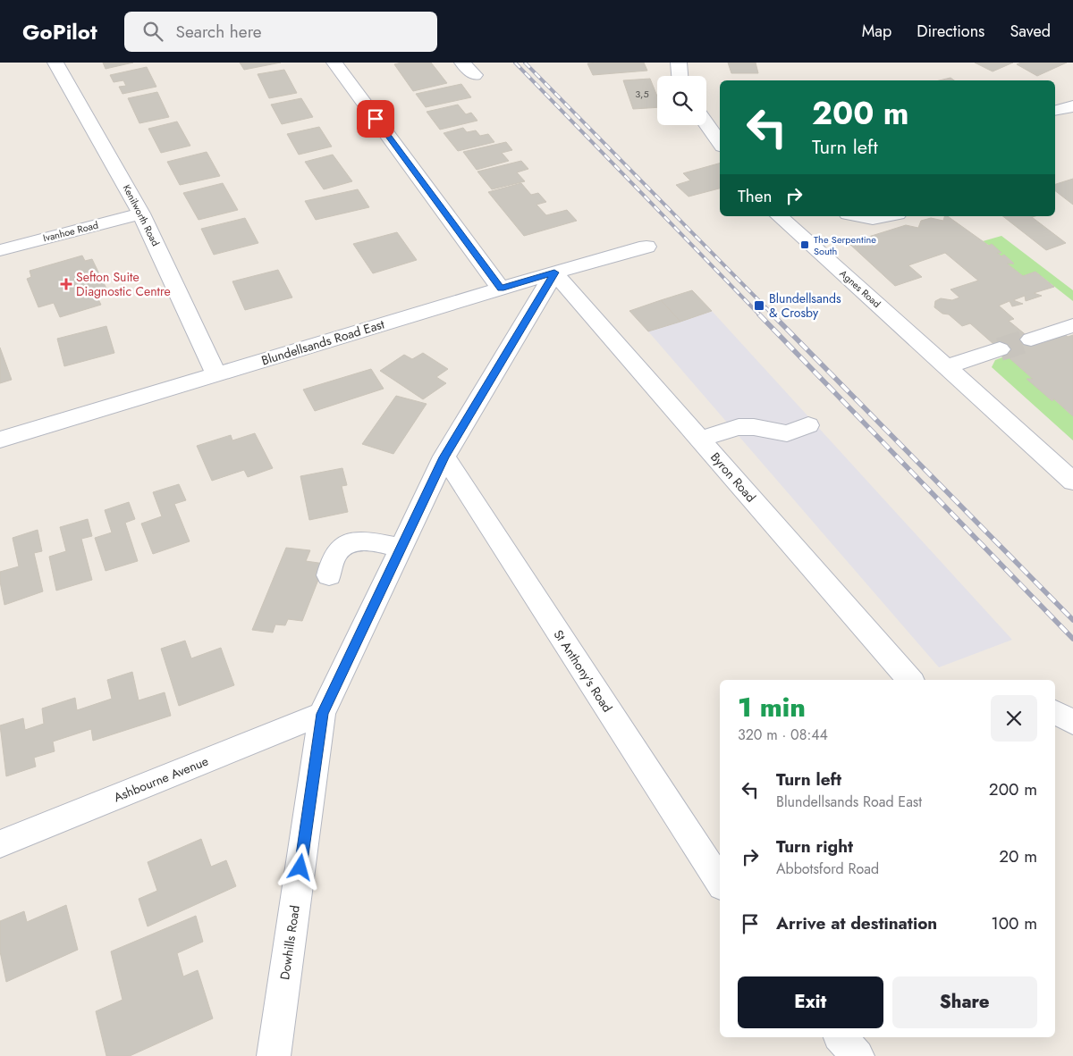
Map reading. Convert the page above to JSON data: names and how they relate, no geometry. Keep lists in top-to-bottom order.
{
  "streets": {
    "street": [
      "Kenilworth Road",
      "Ivanhoe Road",
      "Agnes Road",
      "Blundellsands Road East",
      "Byron Road",
      "St Anthony's Road",
      "Ashbourne Avenue",
      "Dowhills Road"
    ]
  },
  "crossings": [
    ["Kenilworth Road", "Ivanhoe Road"],
    ["Kenilworth Road", "Blundellsands Road East"],
    ["Blundellsands Road East", "Byron Road"],
    ["Blundellsands Road East", "Dowhills Road"],
    ["Byron Road", "Dowhills Road"],
    ["St Anthony's Road", "Dowhills Road"],
    ["Ashbourne Avenue", "Dowhills Road"]
  ],
  "places": {
    "transit": ["The Serpentine South", "Blundellsands & Crosby"],
    "health": ["Sefton Suite Diagnostic Centre"]
  },
  "house_numbers": ["3,5"],
  "page": {
    "header": "GoPilot",
    "search": "Search here",
    "nav": ["Map", "Directions", "Saved"],
    "turn": ["200 m", "Turn left"],
    "then": "Then",
    "heading": ["1 min", "320 m · 08:44"],
    "list": [
      {
        "name": "Turn left",
        "note": "Blundellsands Road East",
        "value": "200 m"
      },
      {
        "name": "Turn right",
        "note": "Abbotsford Road",
        "value": "20 m"
      },
      {
        "name": "Arrive at destination",
        "value": "100 m"
      }
    ],
    "buttons": ["Exit", "Share"]
  }
}
